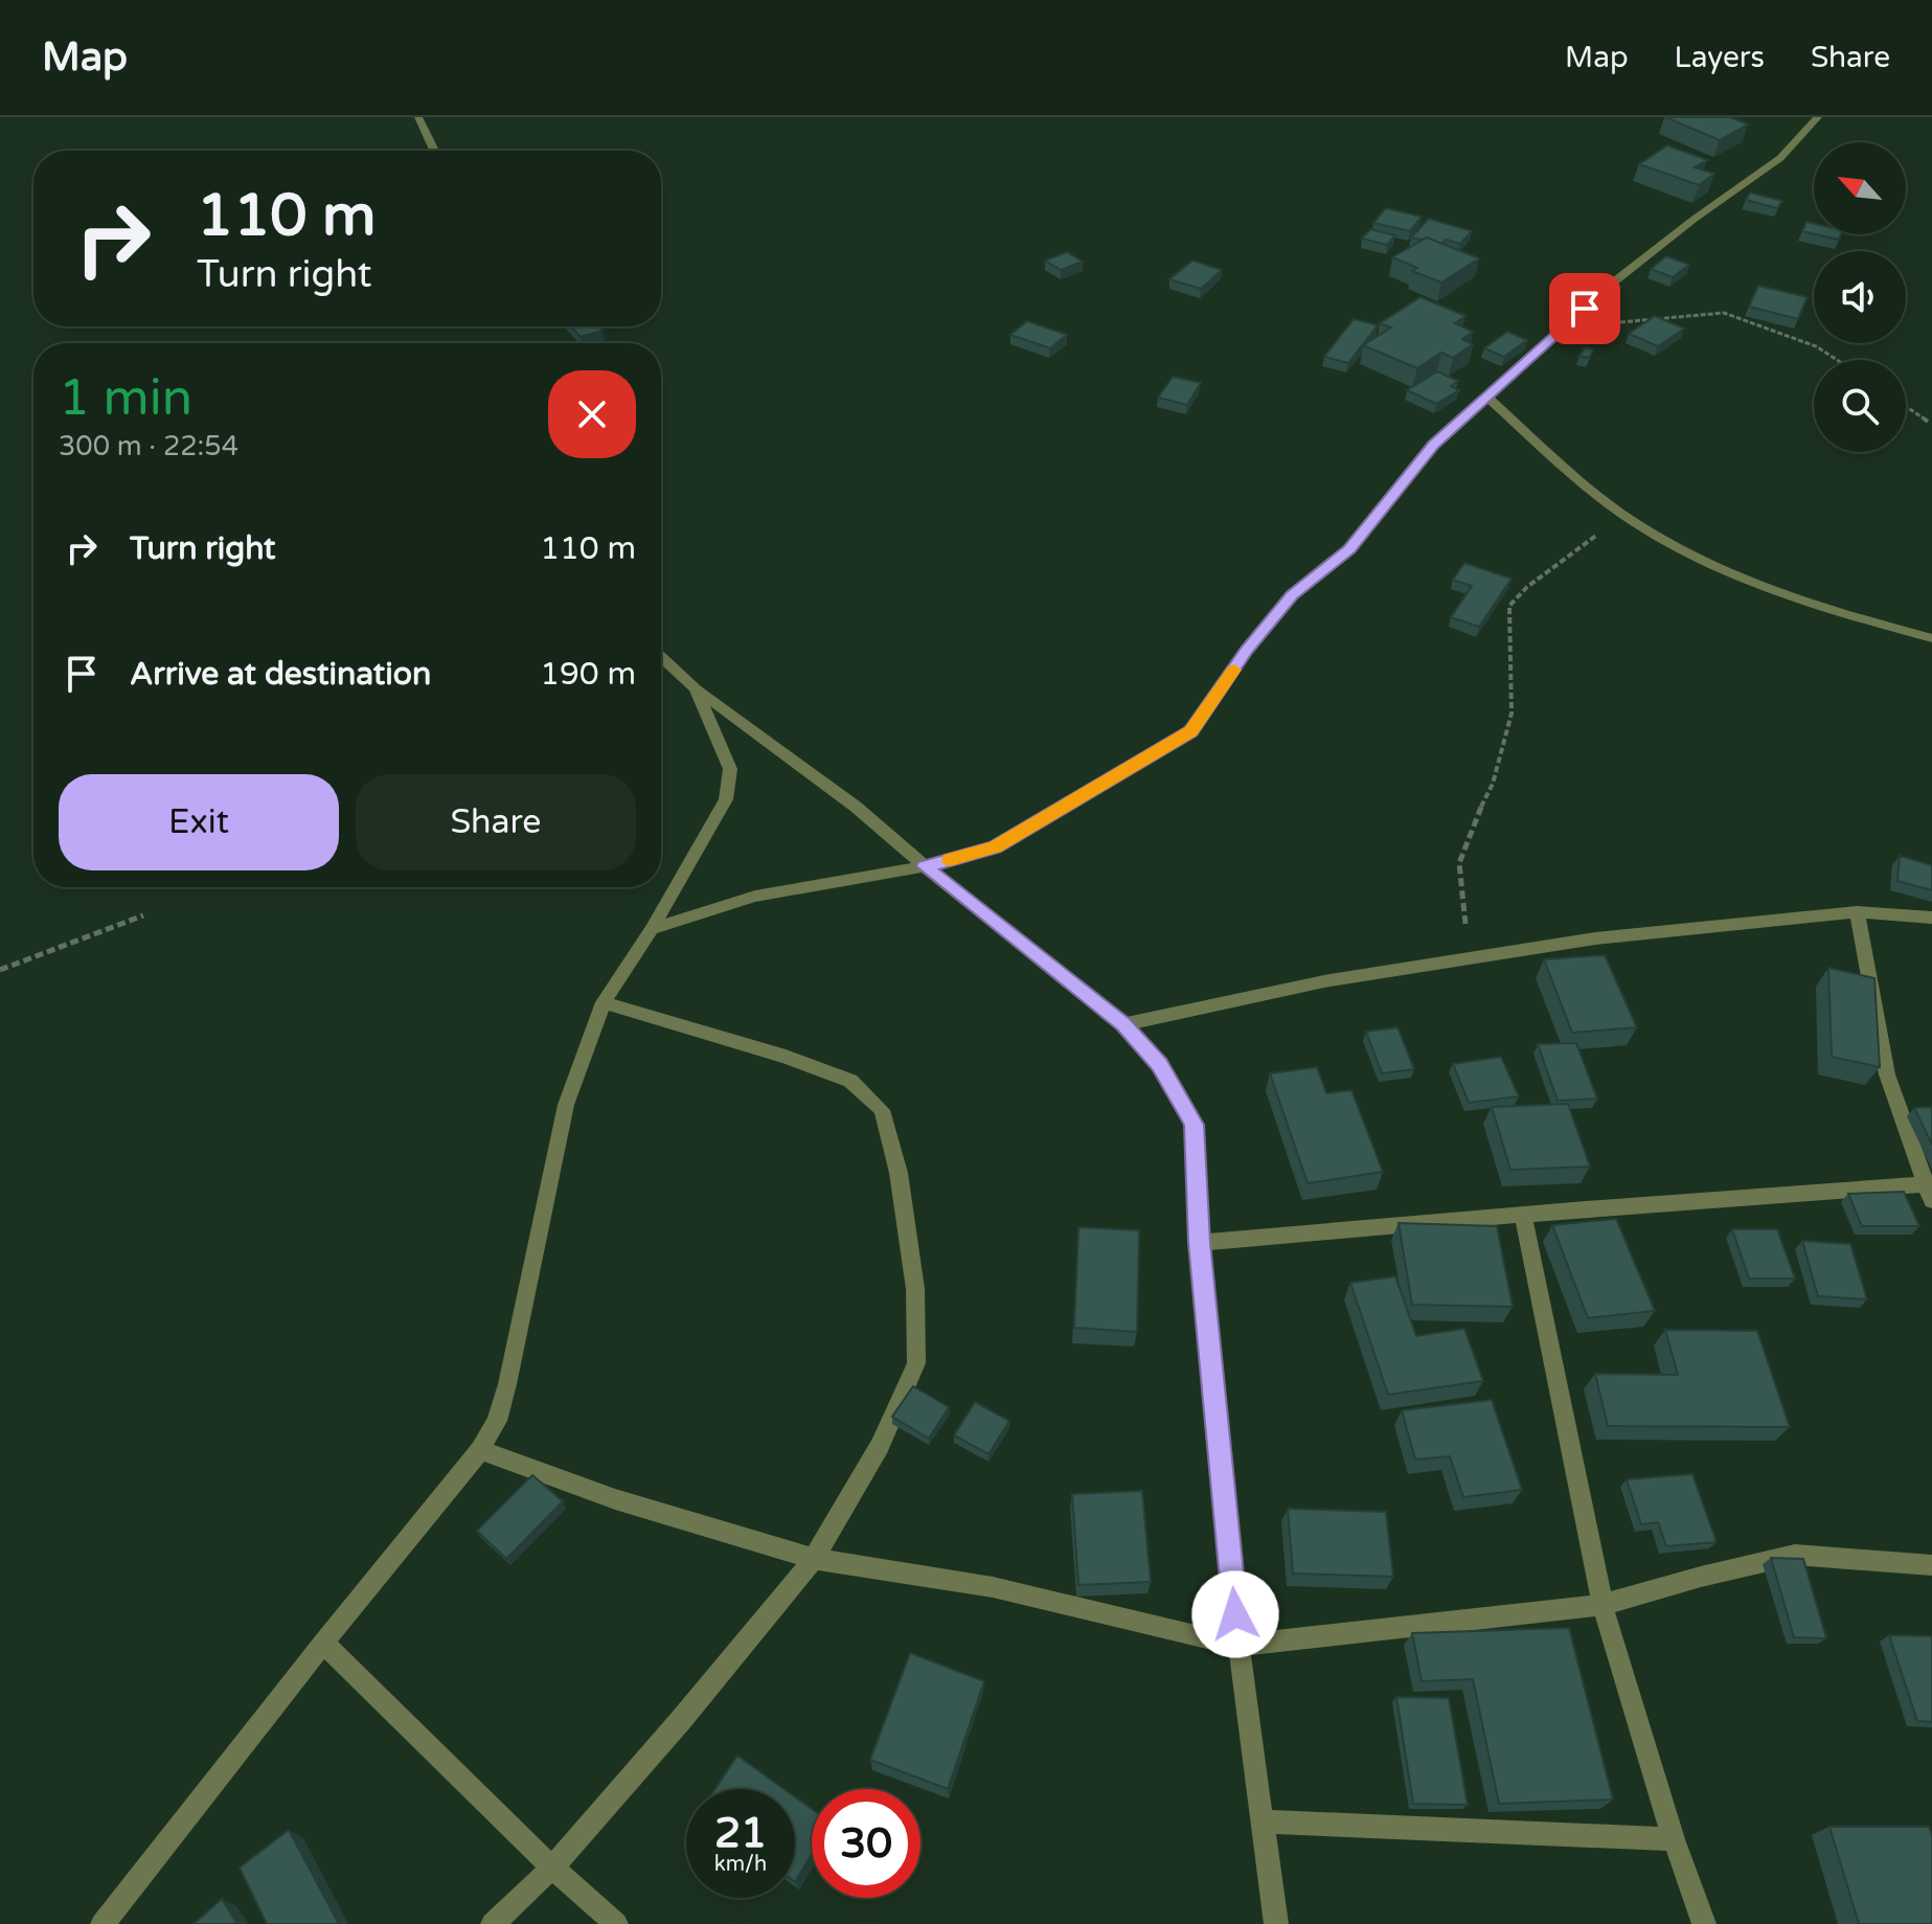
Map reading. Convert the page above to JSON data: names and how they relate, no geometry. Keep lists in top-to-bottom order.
{
  "north": "top left",
  "page": {
    "header": "Map",
    "nav": ["Map", "Layers", "Share"],
    "turn": ["110 m", "Turn right"],
    "heading": ["1 min", "300 m · 22:54"],
    "list": [
      {
        "name": "Turn right",
        "value": "110 m"
      },
      {
        "name": "Arrive at destination",
        "value": "190 m"
      }
    ],
    "buttons": ["Exit", "Share"],
    "speed": "21 km/h",
    "limit": "30"
  }
}
